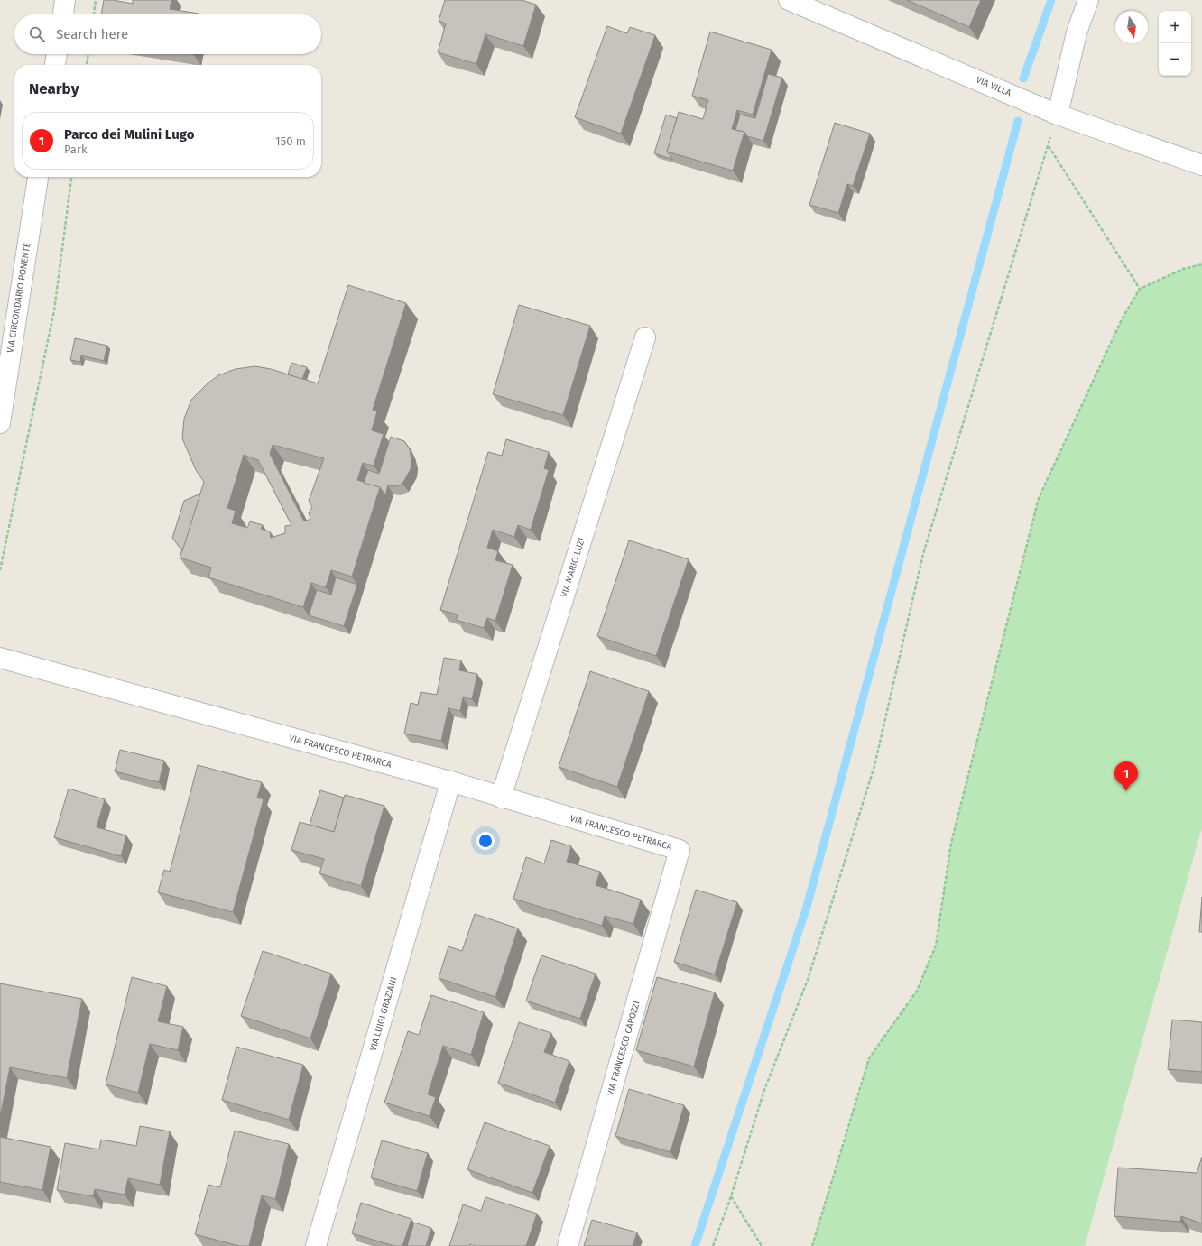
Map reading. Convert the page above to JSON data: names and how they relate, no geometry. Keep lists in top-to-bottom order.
{
  "streets": {
    "street": [
      "VIA VILLA",
      "VIA CIRCONDARIO PONENTE",
      "VIA MARIO LUZI",
      "VIA FRANCESCO PETRARCA",
      "VIA LUIGI GRAZIANI",
      "VIA FRANCESCO CAPOZZI"
    ]
  },
  "crossings": [
    ["VIA MARIO LUZI", "VIA FRANCESCO PETRARCA"],
    ["VIA FRANCESCO PETRARCA", "VIA LUIGI GRAZIANI"],
    ["VIA FRANCESCO PETRARCA", "VIA FRANCESCO CAPOZZI"]
  ],
  "north": "bottom",
  "page": {
    "map_buttons": ["+", "−"],
    "search": "Search here",
    "heading": "Nearby",
    "list": [
      {
        "mark": "1",
        "name": "Parco dei Mulini Lugo",
        "note": "Park",
        "value": "150 m"
      }
    ],
    "pins": "1"
  }
}
